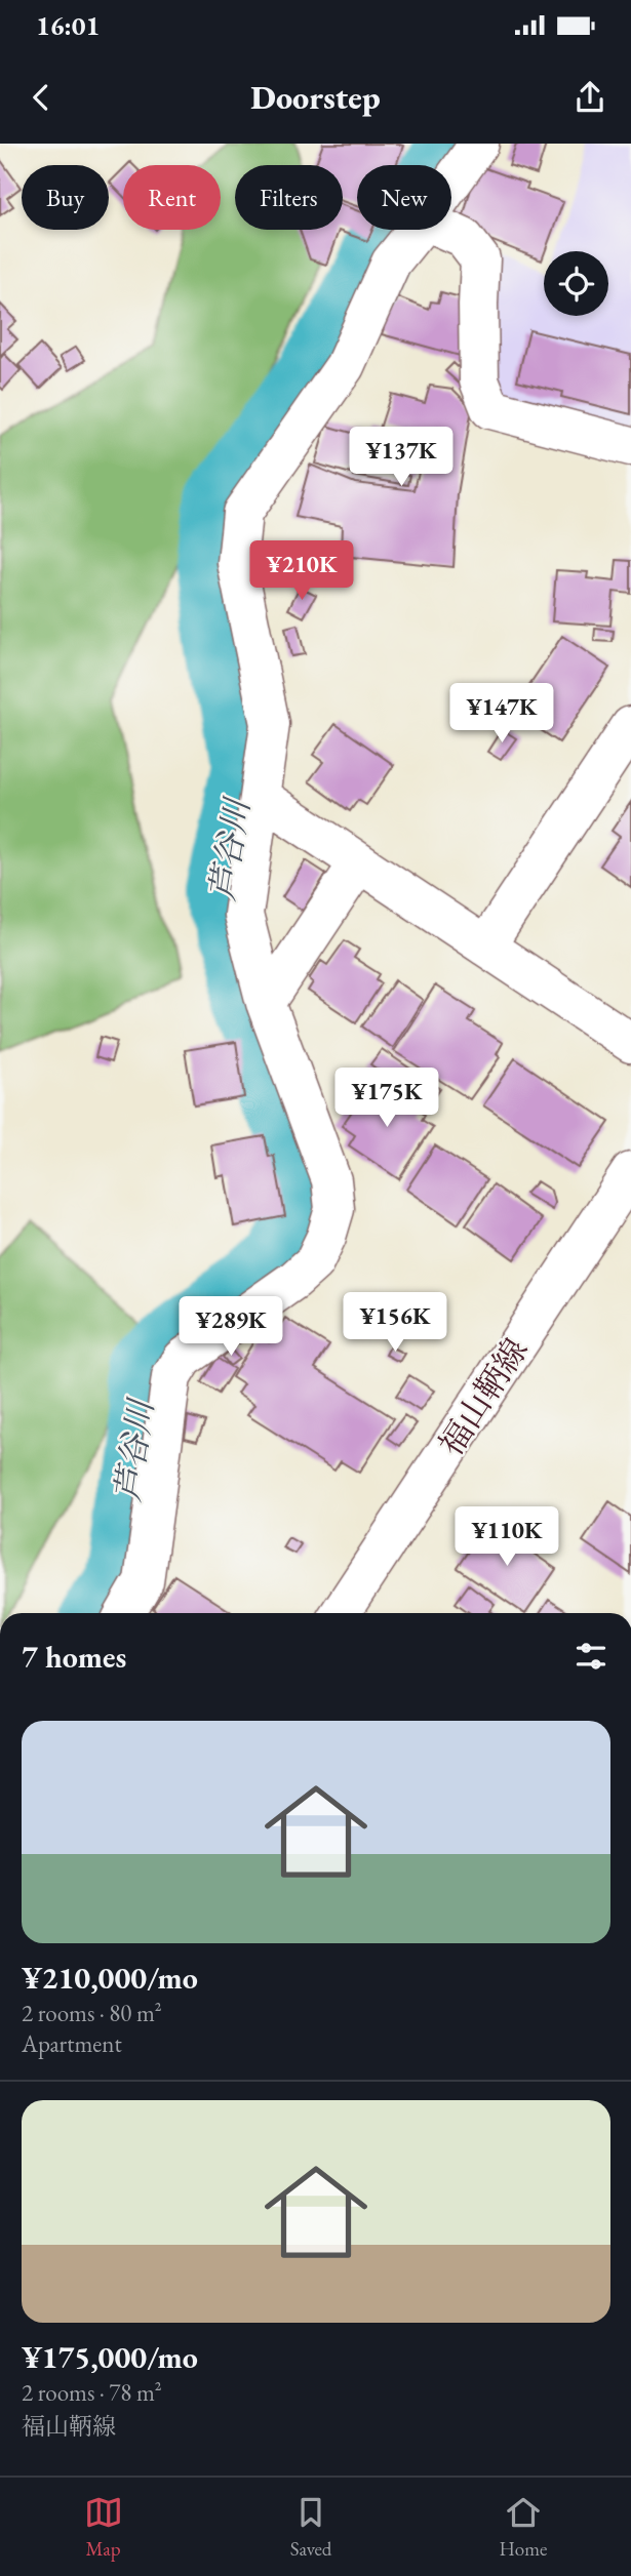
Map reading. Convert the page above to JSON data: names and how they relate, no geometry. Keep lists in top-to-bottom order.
{
  "streets": {
    "street": ["福山鞆線"]
  },
  "water": ["芦谷川"],
  "page": {
    "status": "16:01",
    "header": "Doorstep",
    "chip": [
      "Buy",
      "Rent",
      "Filters",
      "New"
    ],
    "price": [
      "¥137K",
      "¥210K",
      "¥147K",
      "¥175K",
      "¥156K",
      "¥289K",
      "¥110K"
    ],
    "heading": "7 homes",
    "list": [
      {
        "name": "¥210,000/mo",
        "note": "2 rooms · 80 m² · Apartment"
      },
      {
        "name": "¥175,000/mo",
        "note": "2 rooms · 78 m² · 福山鞆線"
      }
    ],
    "tabs": ["Map", "Saved", "Home"]
  }
}
